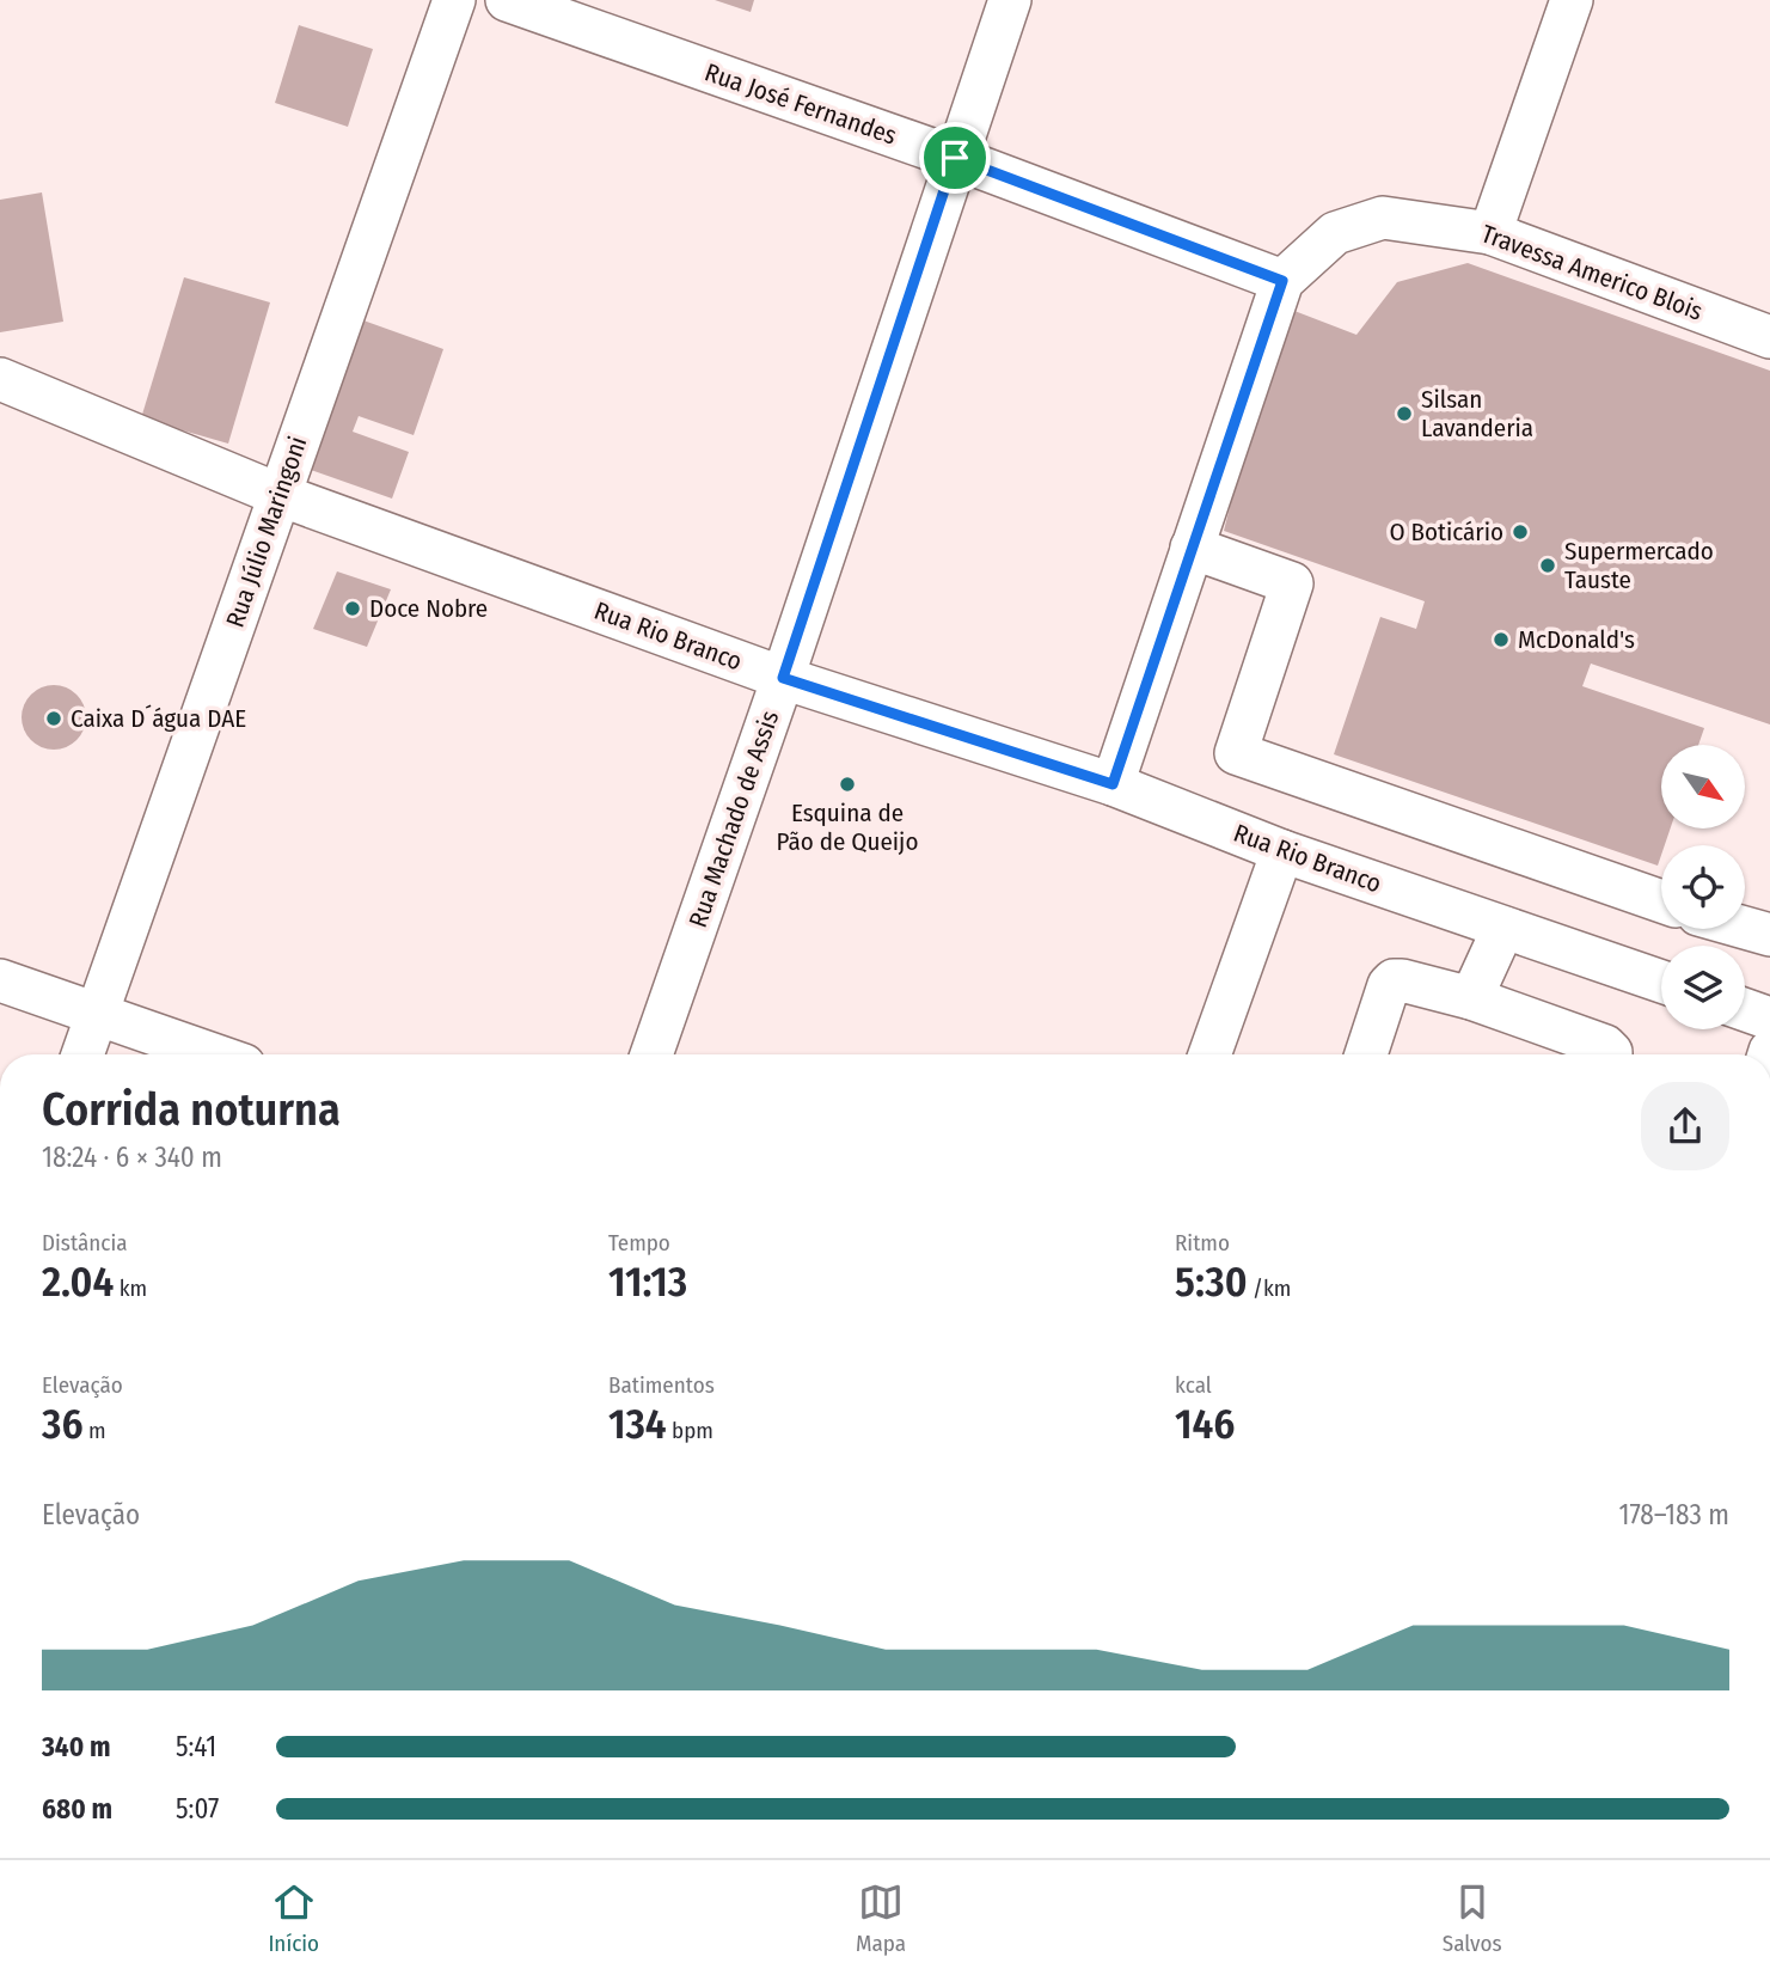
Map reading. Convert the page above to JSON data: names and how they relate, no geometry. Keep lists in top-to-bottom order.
{
  "streets": {
    "street": [
      "Rua José Fernandes",
      "Travessa Americo Blois",
      "Rua Júlio Maringoni",
      "Rua Rio Branco",
      "Rua Machado de Assis"
    ]
  },
  "crossings": [
    ["Rua José Fernandes", "Travessa Americo Blois"],
    ["Rua José Fernandes", "Rua Machado de Assis"],
    ["Rua Júlio Maringoni", "Rua Rio Branco"],
    ["Rua Rio Branco", "Rua Machado de Assis"]
  ],
  "places": [
    "Silsan Lavanderia",
    "O Boticário",
    "Supermercado Tauste",
    "Doce Nobre",
    "McDonald's",
    "Caixa D´água DAE",
    "Esquina de Pão de Queijo"
  ],
  "north": "bottom right",
  "page": {
    "heading": ["Corrida noturna", "18:24 · 6 × 340 m"],
    "stats": [
      ["Distância", "2.04 km"],
      ["Tempo", "11:13"],
      ["Ritmo", "5:30 /km"],
      ["Elevação", "36 m"],
      ["Batimentos", "134 bpm"],
      ["kcal", "146"]
    ],
    "chart": ["Elevação", "178–183 m"],
    "list": [
      {
        "name": "340 m",
        "note": "5:41"
      },
      {
        "name": "680 m",
        "note": "5:07"
      }
    ],
    "tabs": ["Início", "Mapa", "Salvos"]
  }
}
